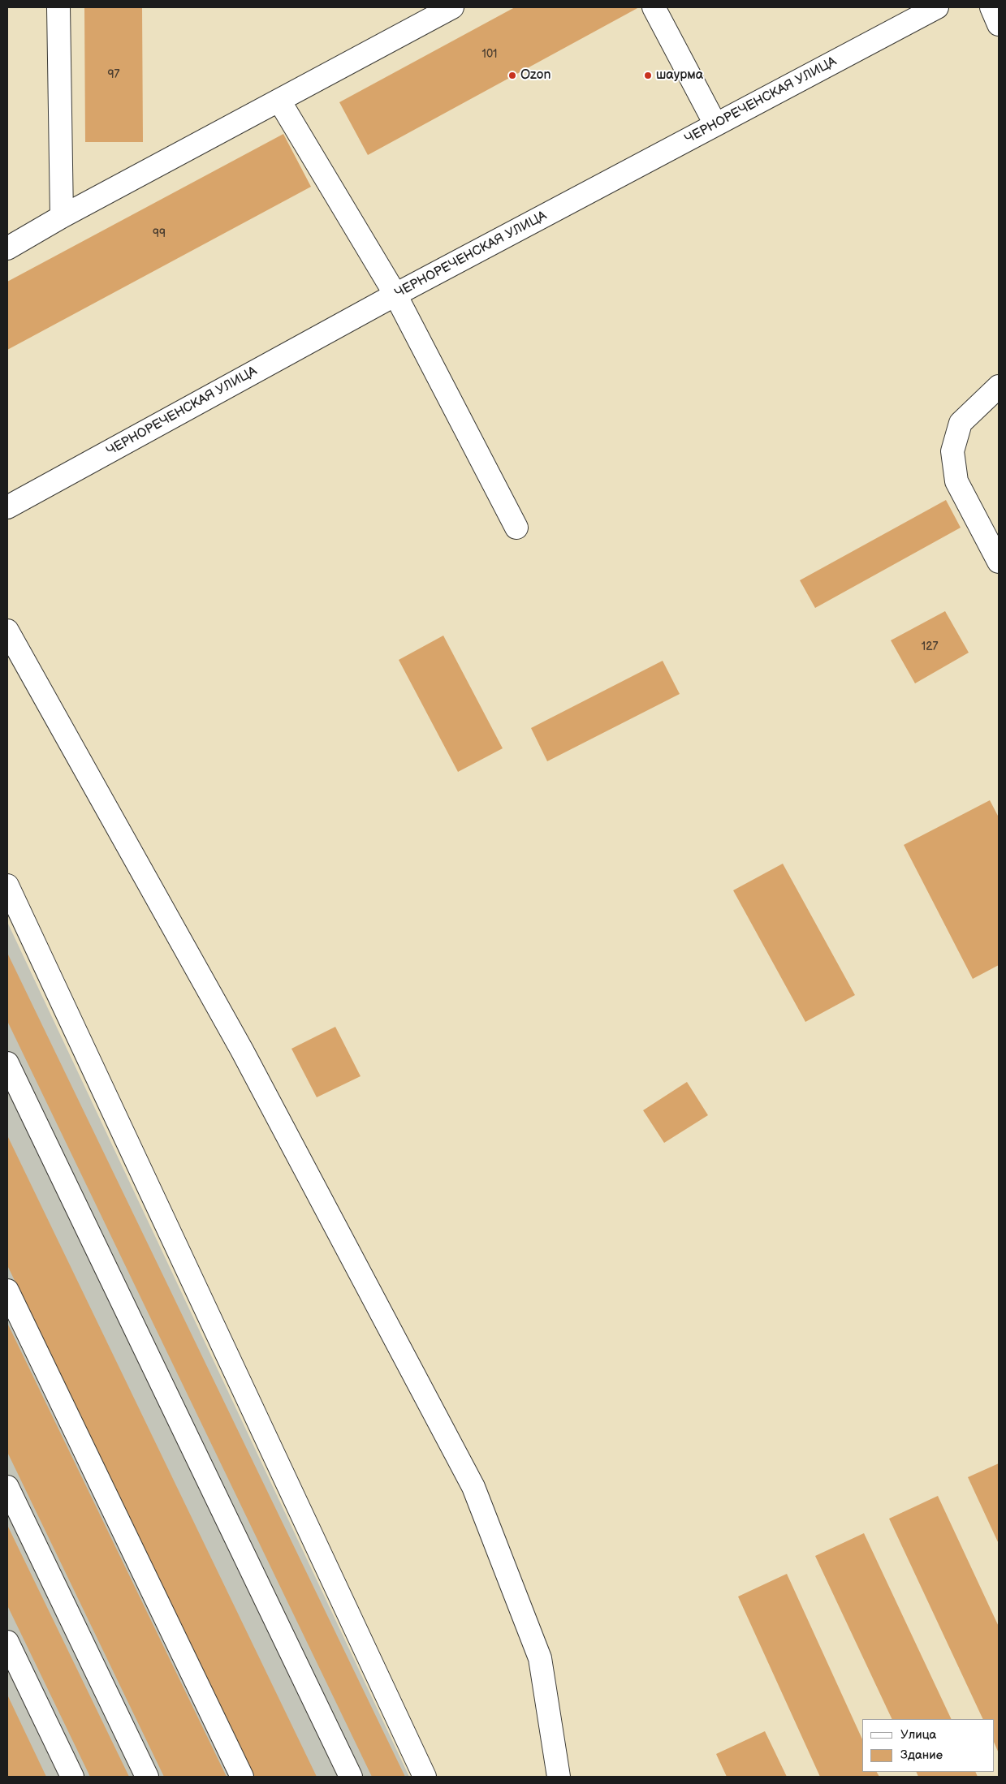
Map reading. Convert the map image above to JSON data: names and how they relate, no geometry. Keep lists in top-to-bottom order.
{
  "streets": {
    "main road": ["ЧЕРНОРЕЧЕНСКАЯ УЛИЦА"]
  },
  "places": ["Ozon", "шаурма"],
  "house_numbers": [
    "101",
    "97",
    "99",
    "127"
  ],
  "legend": ["Улица", "Здание"]
}
